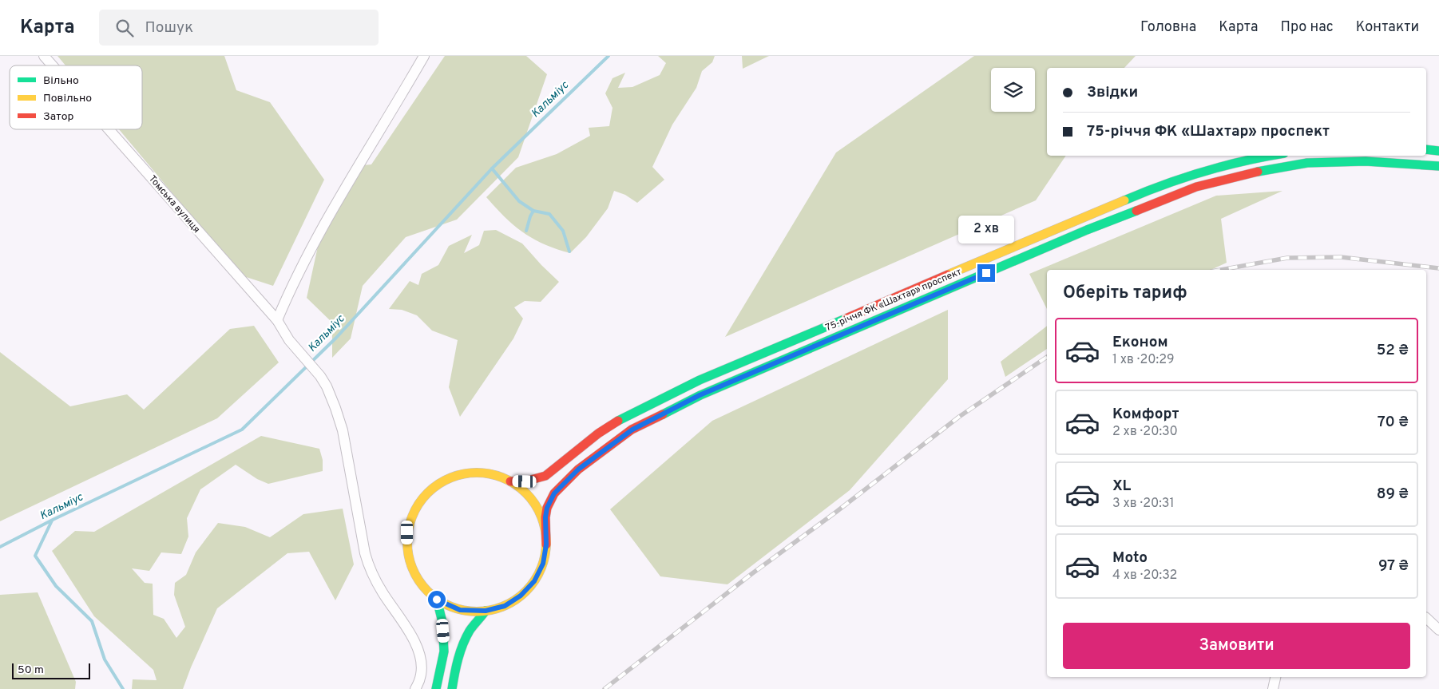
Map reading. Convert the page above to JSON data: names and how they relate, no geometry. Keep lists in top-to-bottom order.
{
  "streets": {
    "main road": ["75-річчя ФК «Шахтар» проспект"],
    "street": ["Томська вулиця"]
  },
  "water": ["Кальміус"],
  "legend": ["Вільно", "Повільно", "Затор"],
  "scale_bar": "50 m",
  "page": {
    "header": "Карта",
    "search": "Пошук",
    "nav": [
      "Головна",
      "Карта",
      "Про нас",
      "Контакти"
    ],
    "banner": ["Звідки", "75-річчя ФК «Шахтар» проспект"],
    "bubble": "2 хв",
    "heading": "Оберіть тариф",
    "list": [
      {
        "name": "Економ",
        "note": "1 хв · 20:29",
        "value": "52 ₴"
      },
      {
        "name": "Комфорт",
        "note": "2 хв · 20:30",
        "value": "70 ₴"
      },
      {
        "name": "XL",
        "note": "3 хв · 20:31",
        "value": "89 ₴"
      },
      {
        "name": "Moto",
        "note": "4 хв · 20:32",
        "value": "97 ₴"
      }
    ],
    "buttons": "Замовити",
    "scale": "50 m"
  }
}
